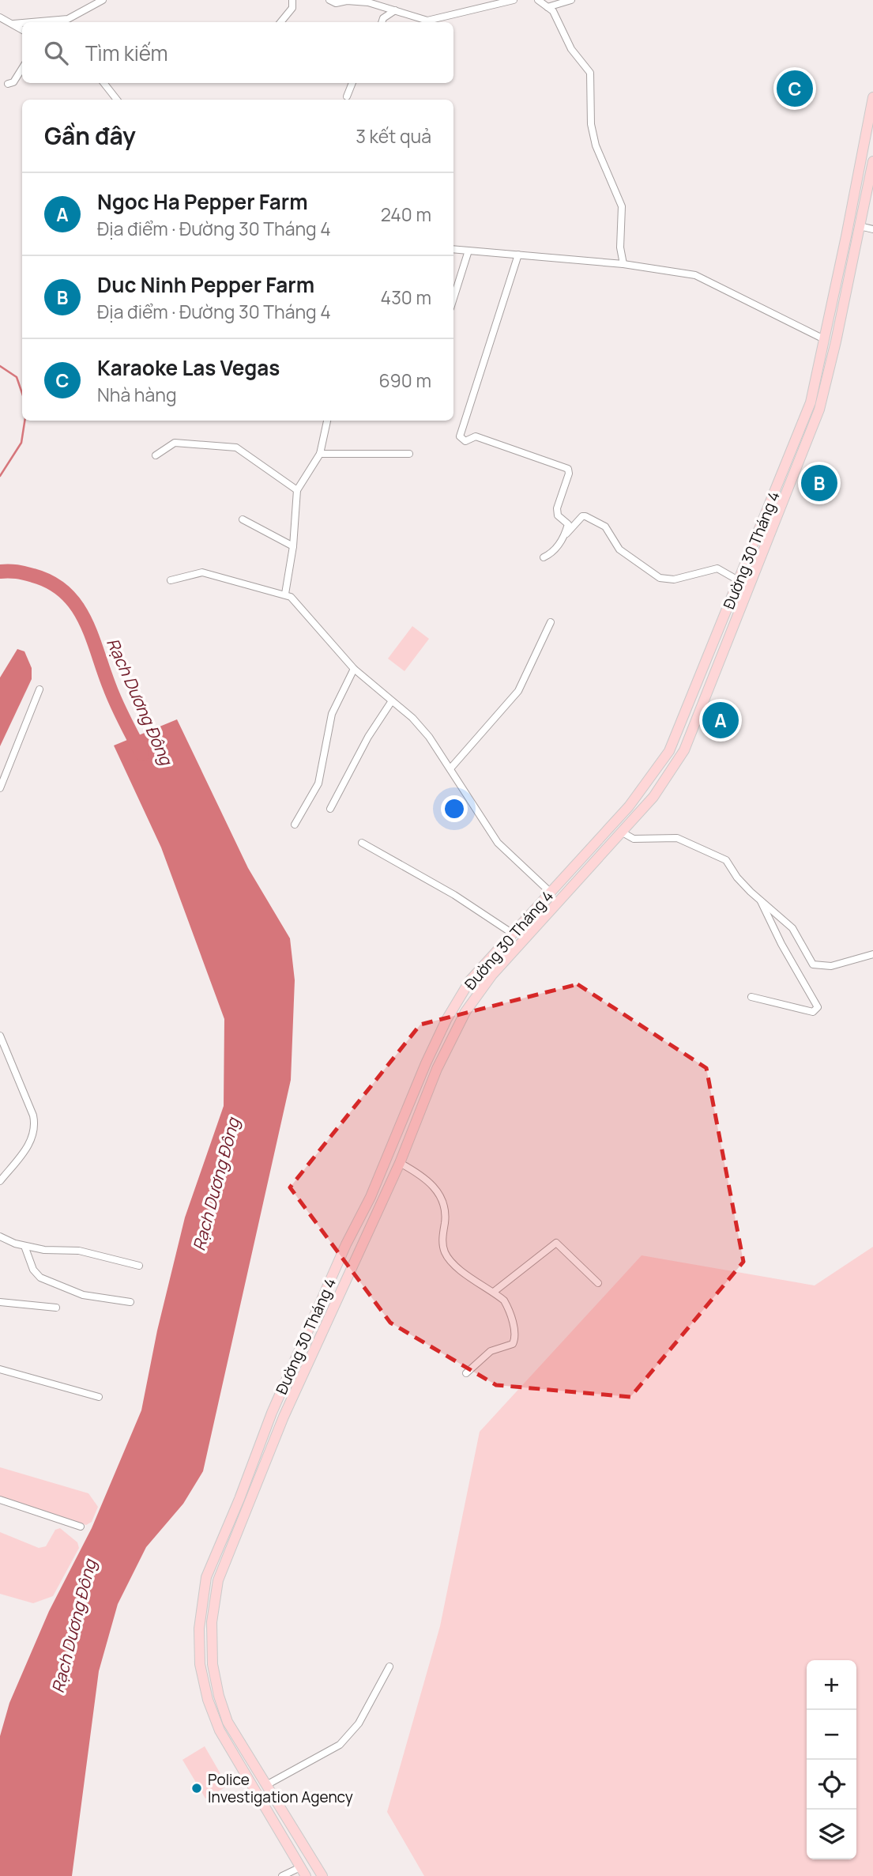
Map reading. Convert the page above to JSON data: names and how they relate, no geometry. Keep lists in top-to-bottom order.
{
  "streets": {
    "main road": ["Đường 30 Tháng 4"]
  },
  "water": ["Rạch Dương Đông"],
  "places": ["Police Investigation Agency"],
  "page": {
    "search": "Tìm kiếm",
    "pins": ["C", "B", "A"],
    "heading": ["Gần đây", "3 kết quả"],
    "list": [
      {
        "mark": "A",
        "name": "Ngoc Ha Pepper Farm",
        "note": "Địa điểm · Đường 30 Tháng 4",
        "value": "240 m"
      },
      {
        "mark": "B",
        "name": "Duc Ninh Pepper Farm",
        "note": "Địa điểm · Đường 30 Tháng 4",
        "value": "430 m"
      },
      {
        "mark": "C",
        "name": "Karaoke Las Vegas",
        "note": "Nhà hàng",
        "value": "690 m"
      }
    ],
    "map_buttons": ["+", "−"]
  }
}
